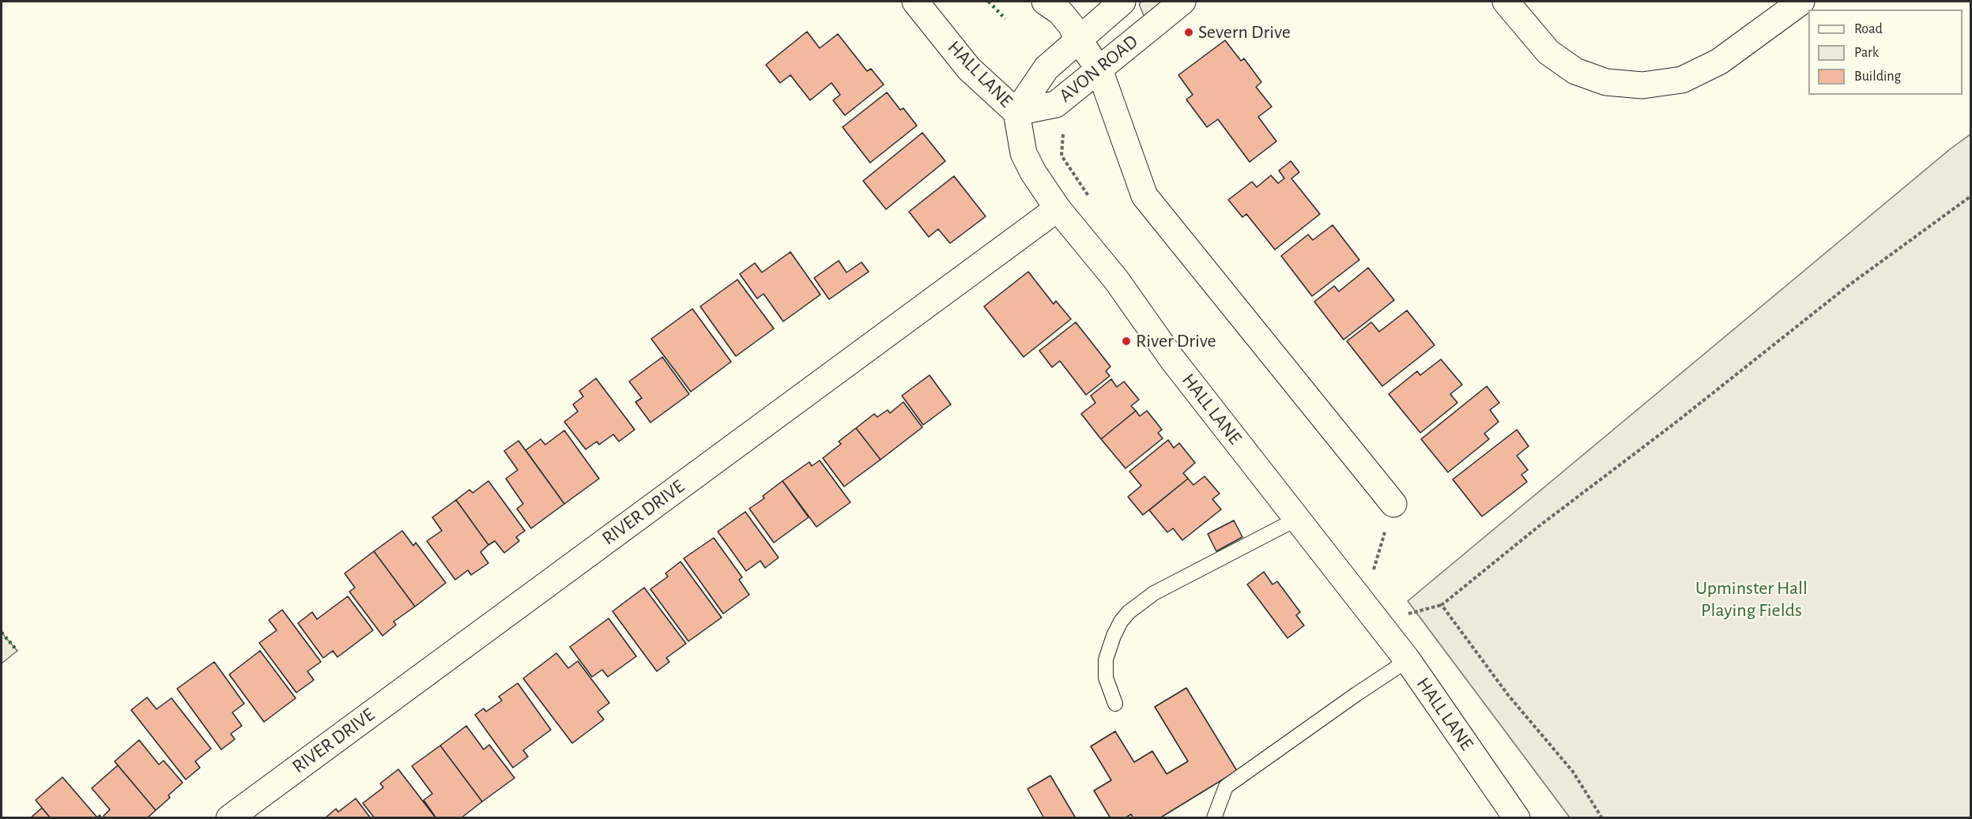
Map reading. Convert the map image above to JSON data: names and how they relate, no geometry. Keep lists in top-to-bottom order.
{
  "streets": {
    "street": ["AVON ROAD", "HALL LANE", "RIVER DRIVE"]
  },
  "crossings": [
    ["AVON ROAD", "HALL LANE"],
    ["HALL LANE", "RIVER DRIVE"]
  ],
  "parks": ["Upminster Hall Playing Fields"],
  "places": ["Severn Drive", "River Drive"],
  "legend": ["Road", "Park", "Building"]
}
